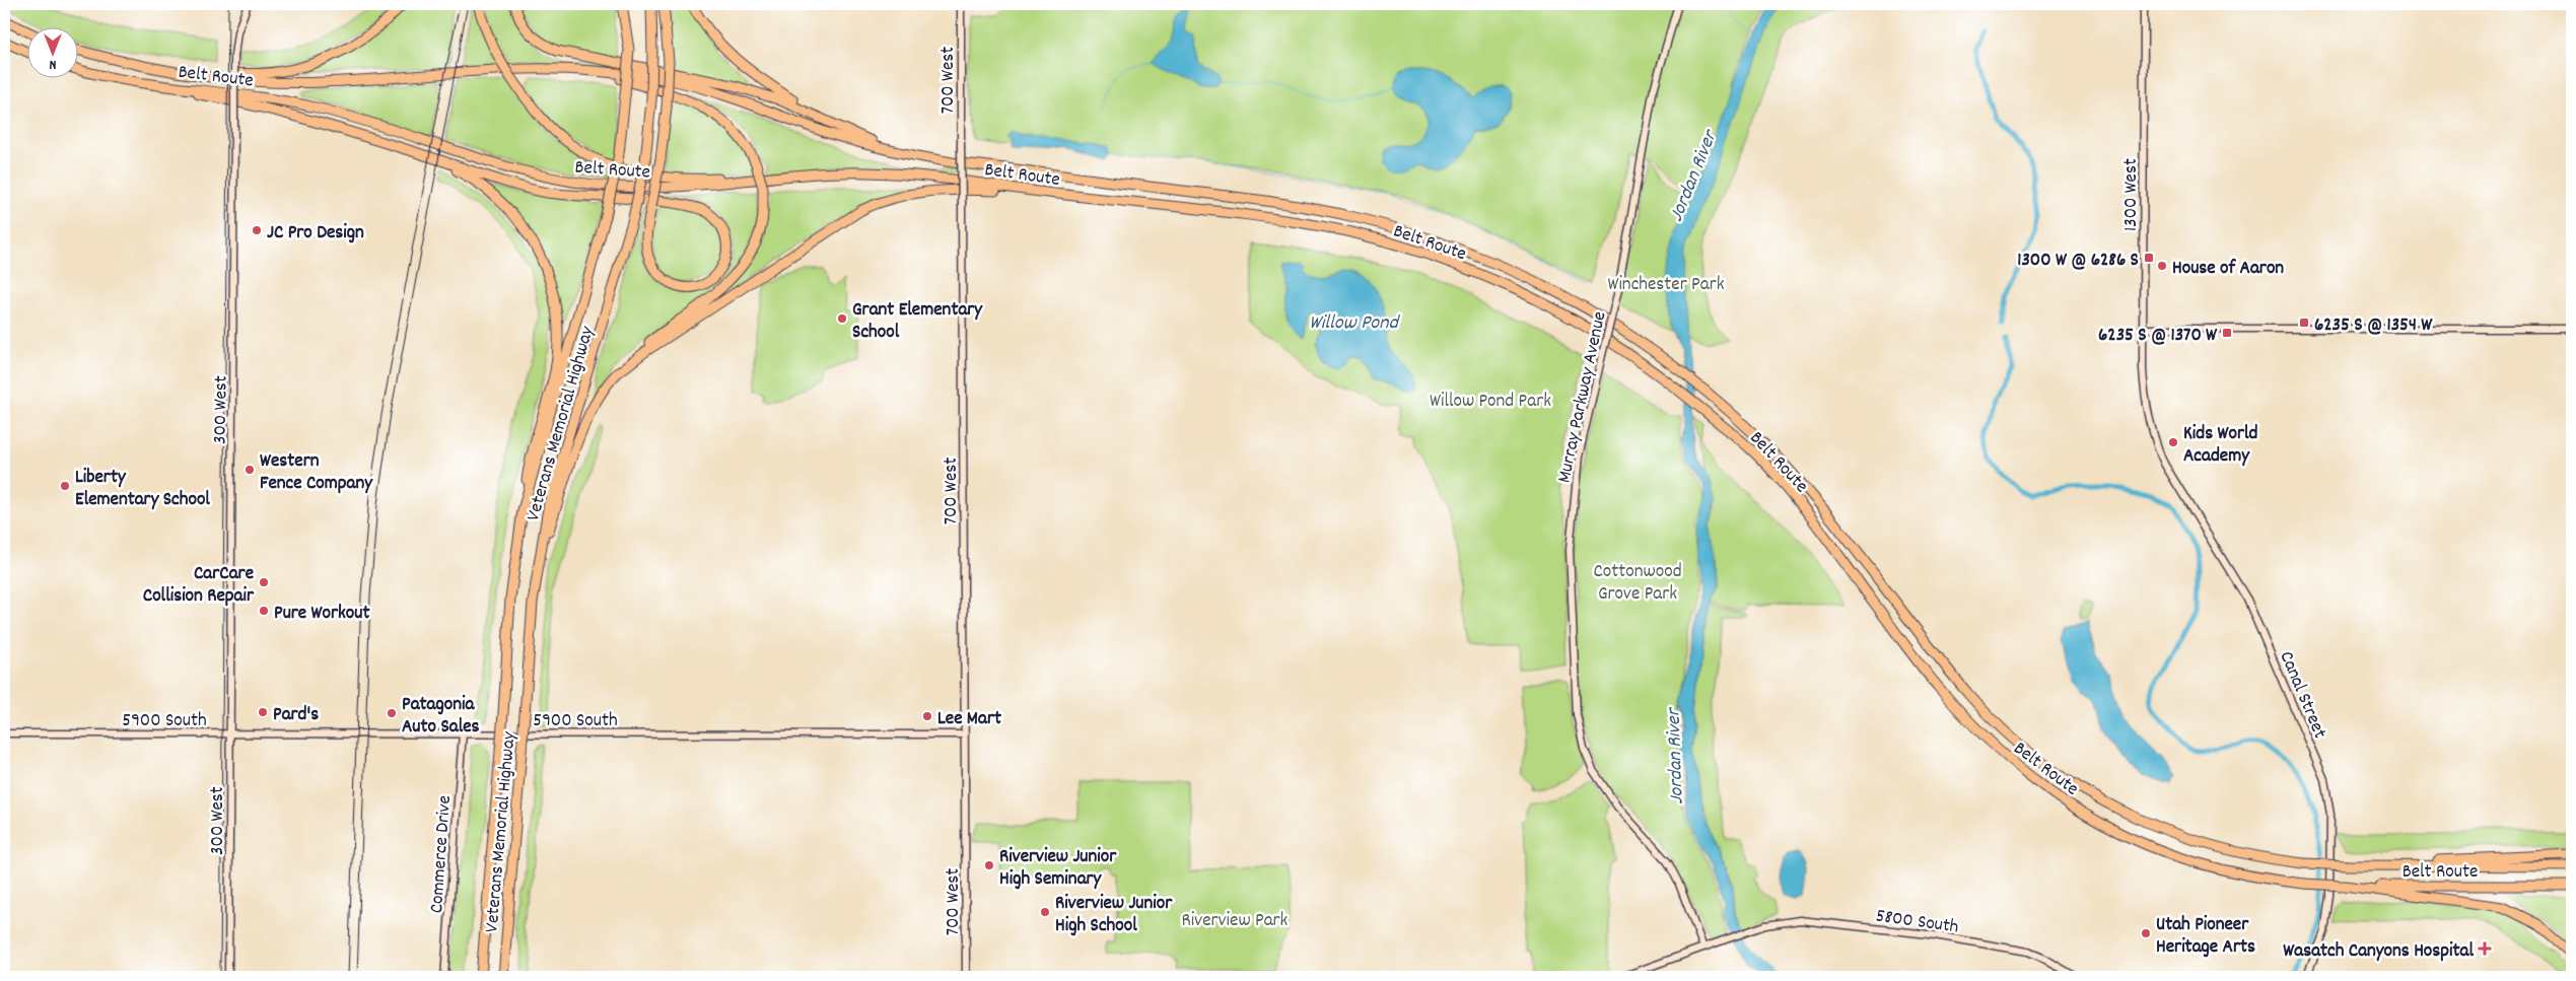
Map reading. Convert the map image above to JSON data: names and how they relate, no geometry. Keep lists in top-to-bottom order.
{
  "streets": {
    "highway": ["Belt Route", "Veterans Memorial Highway"],
    "street": [
      "700 West",
      "1300 West",
      "Murray Parkway Avenue",
      "300 West",
      "Canal Street",
      "5900 South",
      "Commerce Drive",
      "5800 South"
    ]
  },
  "crossings": [
    ["700 West", "5900 South"],
    ["1300 West", "Canal Street"],
    ["Murray Parkway Avenue", "5800 South"],
    ["300 West", "5900 South"],
    ["5900 South", "Commerce Drive"]
  ],
  "water": ["Jordan River", "Willow Pond"],
  "parks": [
    "Winchester Park",
    "Willow Pond Park",
    "Cottonwood Grove Park",
    "Riverview Park"
  ],
  "places": {
    "other": [
      "JC Pro Design",
      "House of Aaron",
      "Grant Elementary School",
      "Kids World Academy",
      "Western Fence Company",
      "Liberty Elementary School",
      "CarCare Collision Repair",
      "Pure Workout",
      "Pard's",
      "Patagonia Auto Sales",
      "Lee Mart",
      "Riverview Junior High Seminary",
      "Riverview Junior High School",
      "Utah Pioneer Heritage Arts"
    ],
    "transit": ["1300 W @ 6286 S", "6235 S @ 1354 W", "6235 S @ 1370 W"],
    "health": ["Wasatch Canyons Hospital"]
  },
  "north": "bottom"
}
